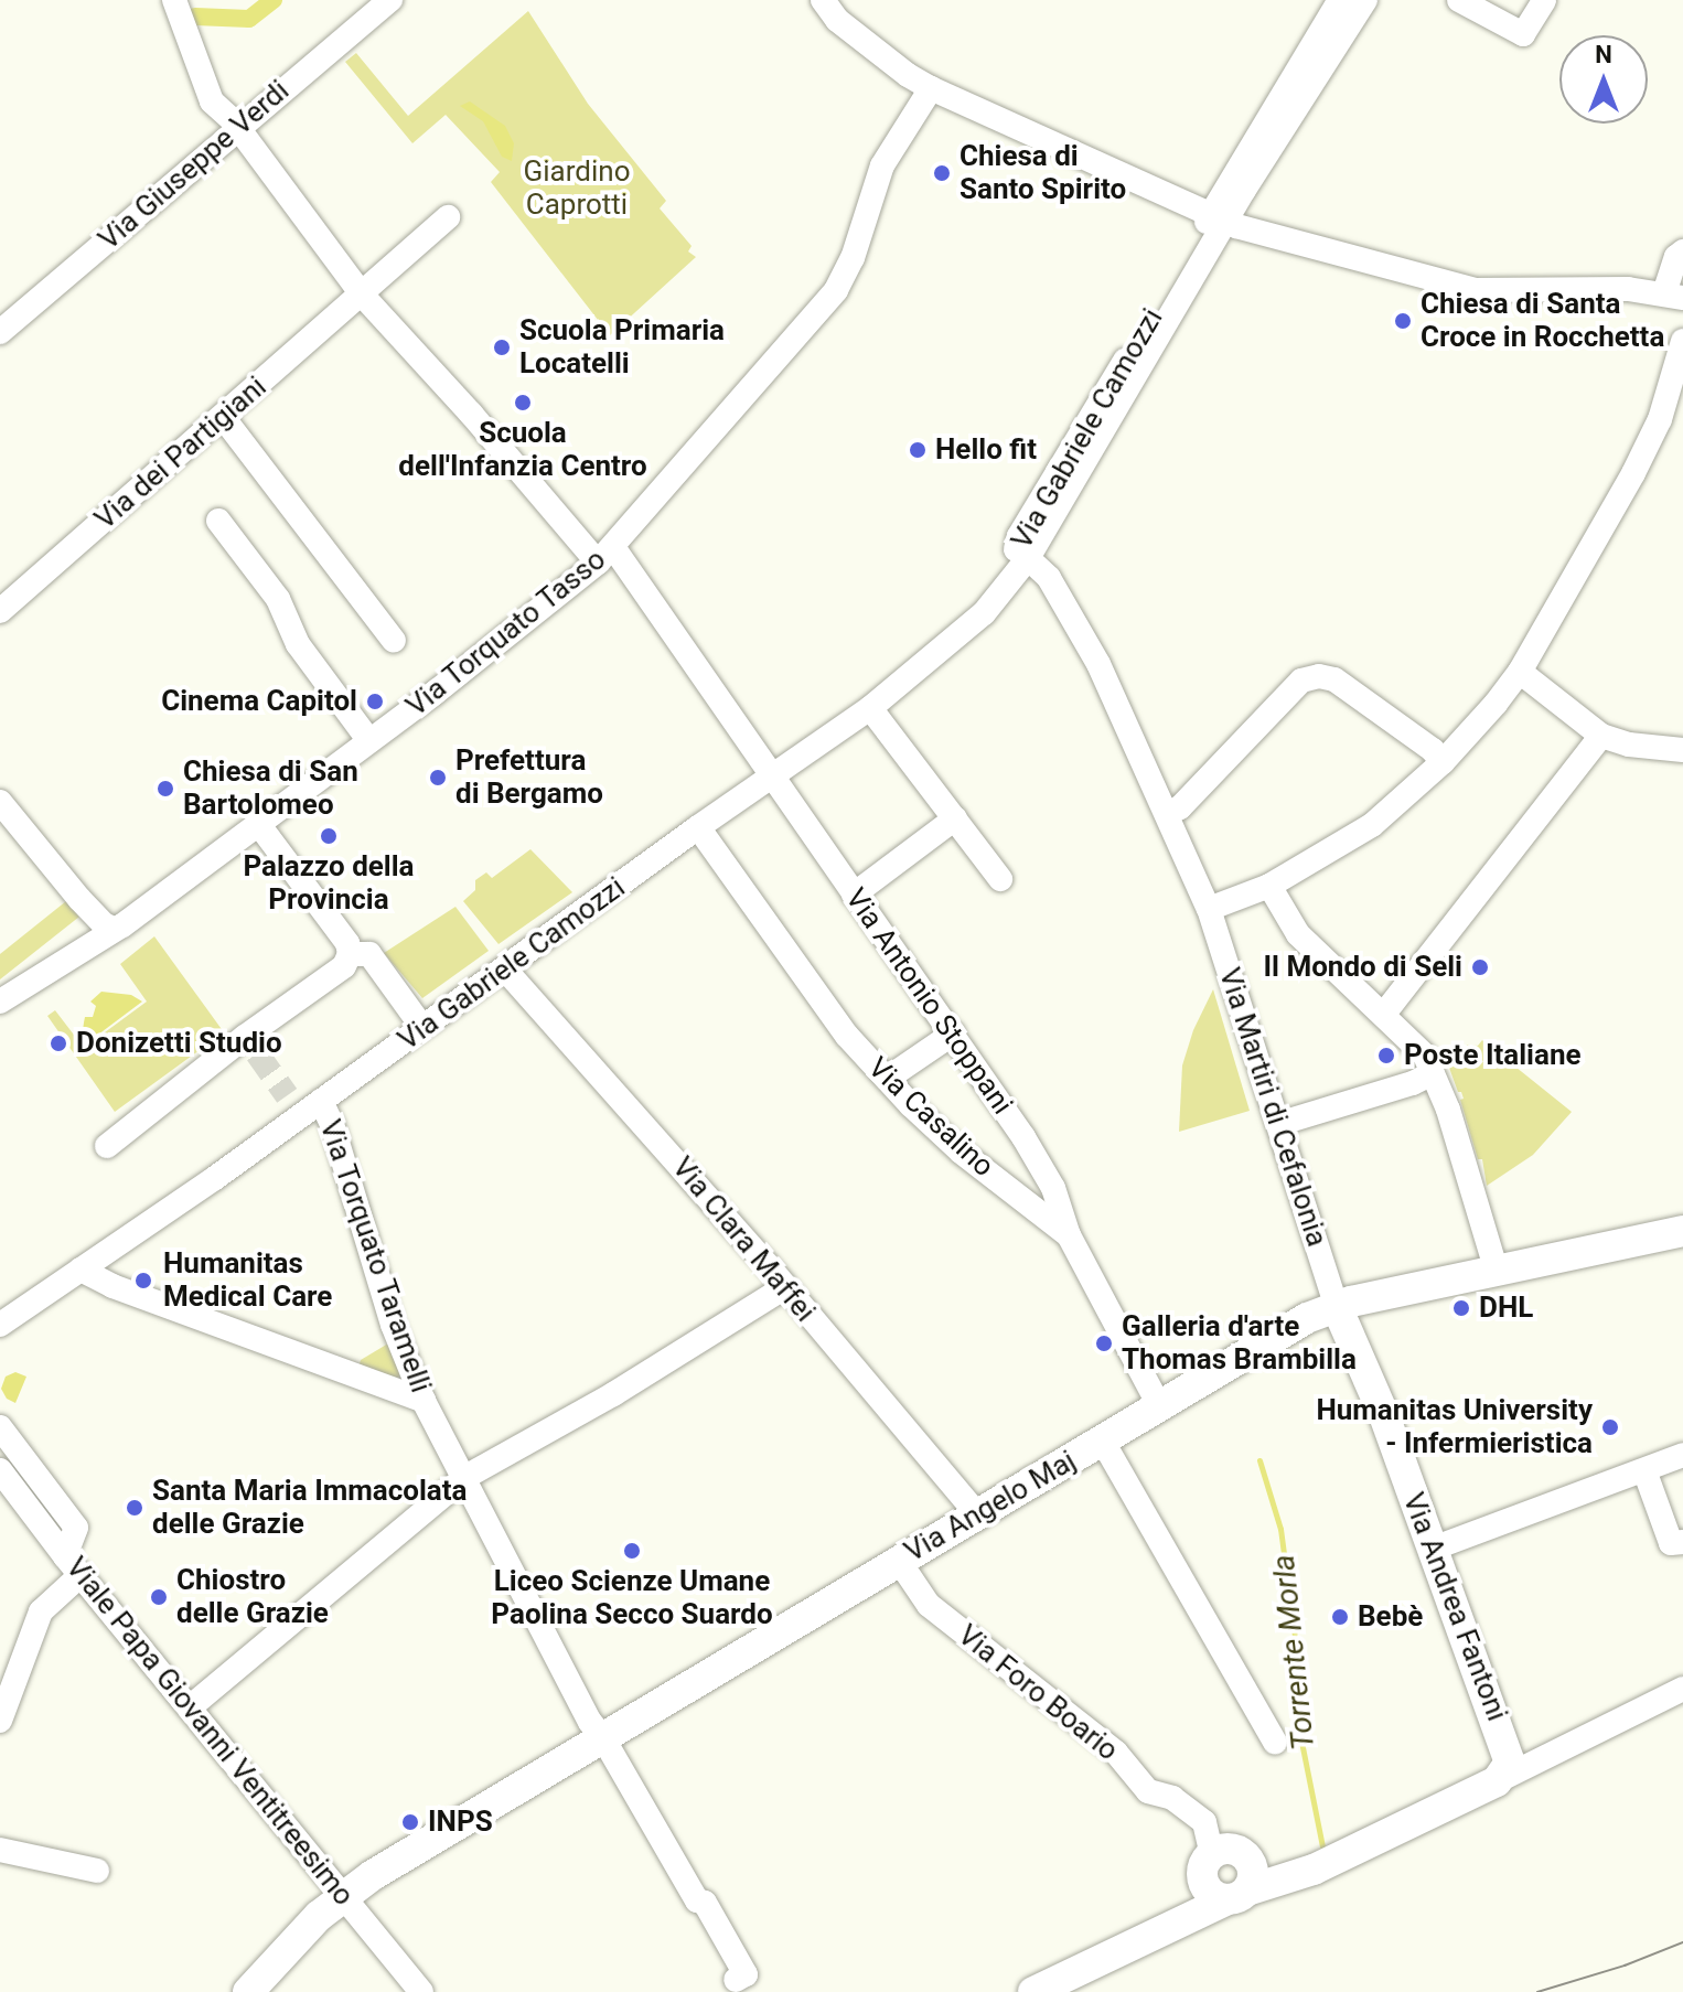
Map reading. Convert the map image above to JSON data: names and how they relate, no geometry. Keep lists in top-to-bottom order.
{
  "streets": {
    "main road": ["Via Angelo Maj", "Via Andrea Fantoni", "Via Foro Boario"],
    "street": [
      "Via Giuseppe Verdi",
      "Via Gabriele Camozzi",
      "Via dei Partigiani",
      "Via Torquato Tasso",
      "Via Antonio Stoppani",
      "Via Martiri di Cefalonia",
      "Via Casalino",
      "Via Clara Maffei",
      "Via Torquato Taramelli",
      "Viale Papa Giovanni Ventitreesimo"
    ]
  },
  "crossings": [
    ["Via Giuseppe Verdi", "Via Antonio Stoppani"],
    ["Via Gabriele Camozzi", "Via Antonio Stoppani"],
    ["Via Gabriele Camozzi", "Via Martiri di Cefalonia"],
    ["Via Gabriele Camozzi", "Via Casalino"],
    ["Via Gabriele Camozzi", "Via Clara Maffei"],
    ["Via Gabriele Camozzi", "Via Torquato Taramelli"],
    ["Via dei Partigiani", "Via Antonio Stoppani"],
    ["Via Torquato Tasso", "Via Antonio Stoppani"],
    ["Via Antonio Stoppani", "Via Casalino"],
    ["Via Martiri di Cefalonia", "Via Angelo Maj"],
    ["Via Martiri di Cefalonia", "Via Andrea Fantoni"],
    ["Via Casalino", "Via Angelo Maj"],
    ["Via Clara Maffei", "Via Angelo Maj"],
    ["Via Torquato Taramelli", "Via Angelo Maj"],
    ["Via Angelo Maj", "Via Andrea Fantoni"],
    ["Via Angelo Maj", "Via Foro Boario"],
    ["Via Angelo Maj", "Viale Papa Giovanni Ventitreesimo"]
  ],
  "water": ["Torrente Morla"],
  "parks": ["Giardino Caprotti"],
  "places": [
    "Chiesa di Santo Spirito",
    "Chiesa di Santa Croce in Rocchetta",
    "Scuola Primaria Locatelli",
    "Scuola dell'Infanzia Centro",
    "Hello fit",
    "Cinema Capitol",
    "Prefettura di Bergamo",
    "Chiesa di San Bartolomeo",
    "Palazzo della Provincia",
    "Il Mondo di Seli",
    "Donizetti Studio",
    "Poste Italiane",
    "Humanitas Medical Care",
    "DHL",
    "Galleria d'arte Thomas Brambilla",
    "Humanitas University - Infermieristica",
    "Santa Maria Immacolata delle Grazie",
    "Liceo Scienze Umane Paolina Secco Suardo",
    "Chiostro delle Grazie",
    "Bebè",
    "INPS"
  ],
  "north": "top"
}
